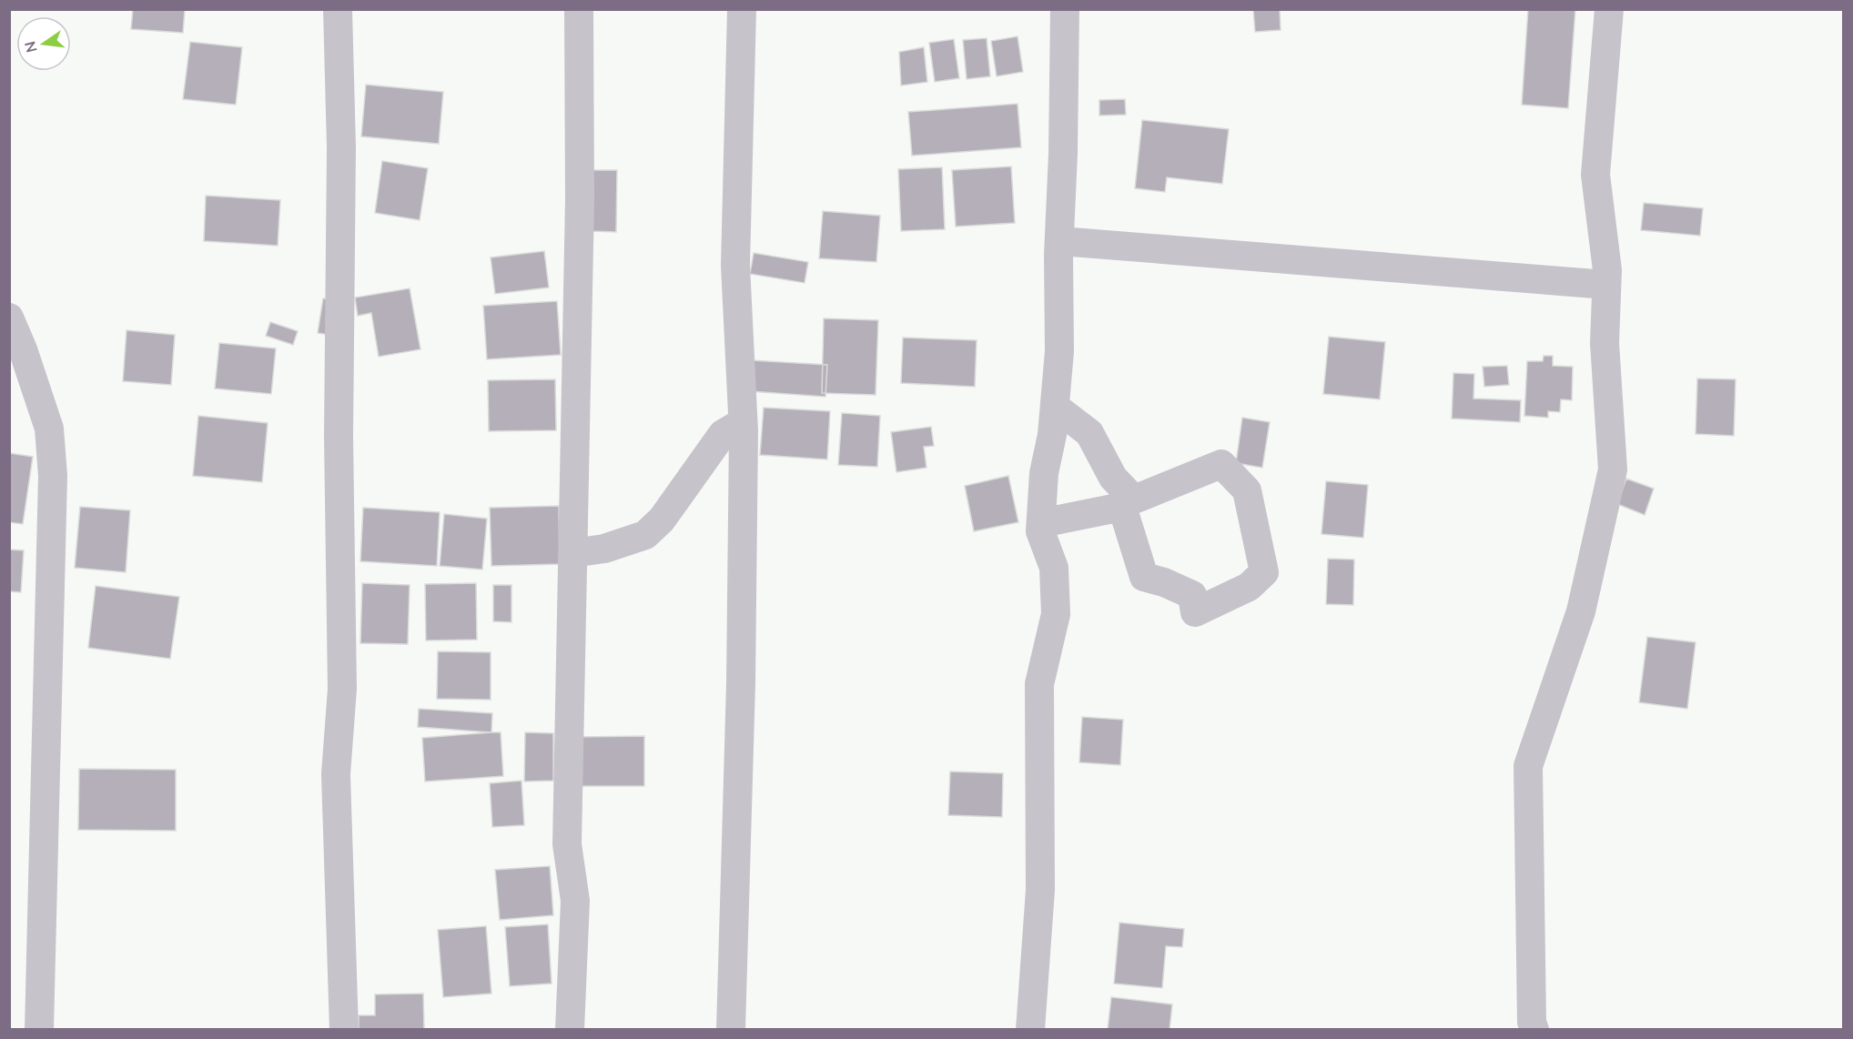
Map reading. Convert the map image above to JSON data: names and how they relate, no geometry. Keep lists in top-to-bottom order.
{
  "north": "left"
}
